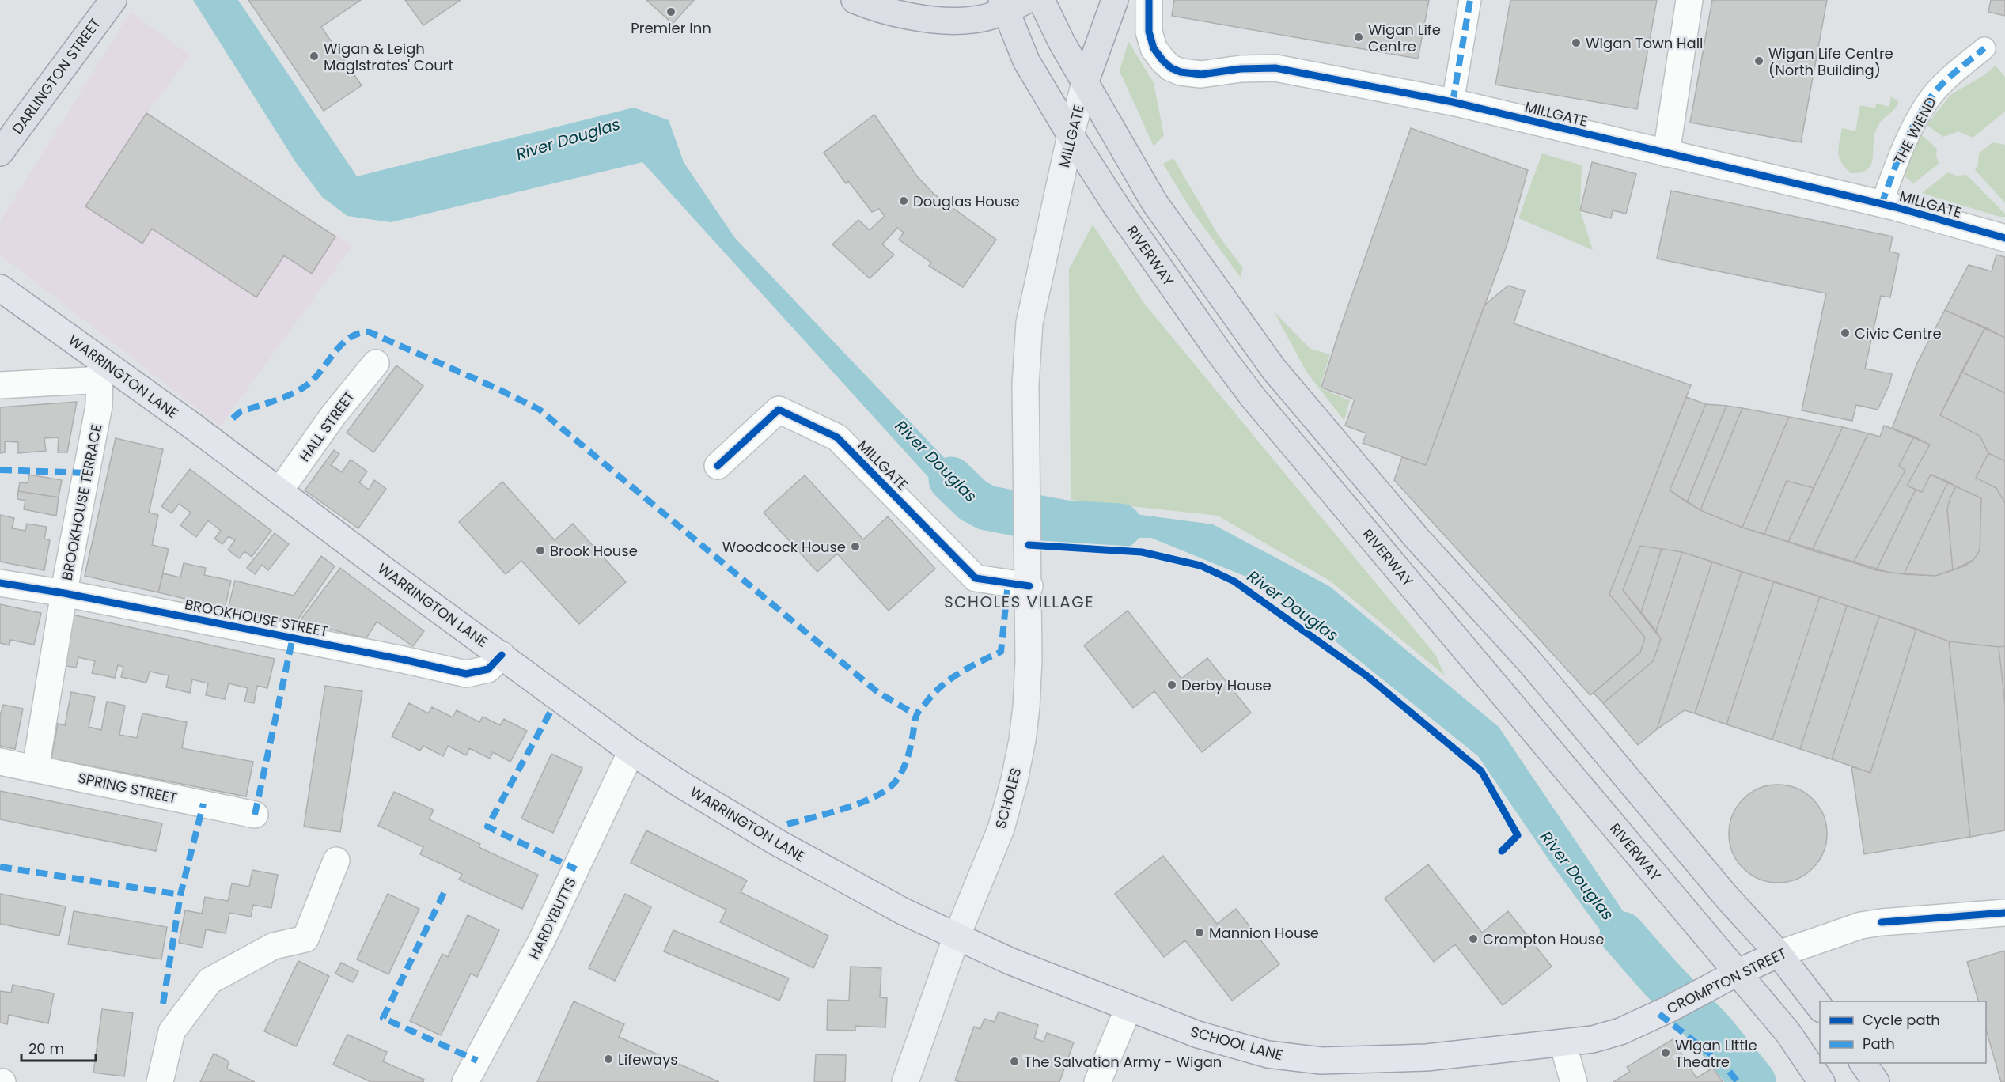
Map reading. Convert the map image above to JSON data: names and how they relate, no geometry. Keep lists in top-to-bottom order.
{
  "streets": {
    "highway": ["DARLINGTON STREET", "RIVERWAY"],
    "main road": [
      "MILLGATE",
      "WARRINGTON LANE",
      "SCHOLES",
      "CROMPTON STREET",
      "SCHOOL LANE"
    ],
    "street": [
      "THE WIEND",
      "HALL STREET",
      "BROOKHOUSE TERRACE",
      "BROOKHOUSE STREET",
      "SPRING STREET",
      "HARDYBUTTS"
    ]
  },
  "crossings": [
    ["MILLGATE", "THE WIEND"],
    ["MILLGATE", "RIVERWAY"],
    ["MILLGATE", "SCHOLES"],
    ["RIVERWAY", "CROMPTON STREET"],
    ["WARRINGTON LANE", "HALL STREET"],
    ["WARRINGTON LANE", "BROOKHOUSE TERRACE"],
    ["WARRINGTON LANE", "BROOKHOUSE STREET"],
    ["WARRINGTON LANE", "SCHOLES"],
    ["WARRINGTON LANE", "HARDYBUTTS"],
    ["WARRINGTON LANE", "SCHOOL LANE"],
    ["BROOKHOUSE TERRACE", "BROOKHOUSE STREET"],
    ["BROOKHOUSE TERRACE", "SPRING STREET"],
    ["SCHOLES", "SCHOOL LANE"],
    ["CROMPTON STREET", "SCHOOL LANE"]
  ],
  "districts": ["SCHOLES VILLAGE"],
  "water": ["River Douglas"],
  "places": [
    "Premier Inn",
    "Wigan Life Centre",
    "Wigan Town Hall",
    "Wigan & Leigh Magistrates' Court",
    "Wigan Life Centre (North Building)",
    "Douglas House",
    "Civic Centre",
    "Woodcock House",
    "Brook House",
    "Derby House",
    "Mannion House",
    "Crompton House",
    "Wigan Little Theatre",
    "Lifeways",
    "The Salvation Army - Wigan"
  ],
  "legend": ["Cycle path", "Path"],
  "scale_bar": "20 m"
}
